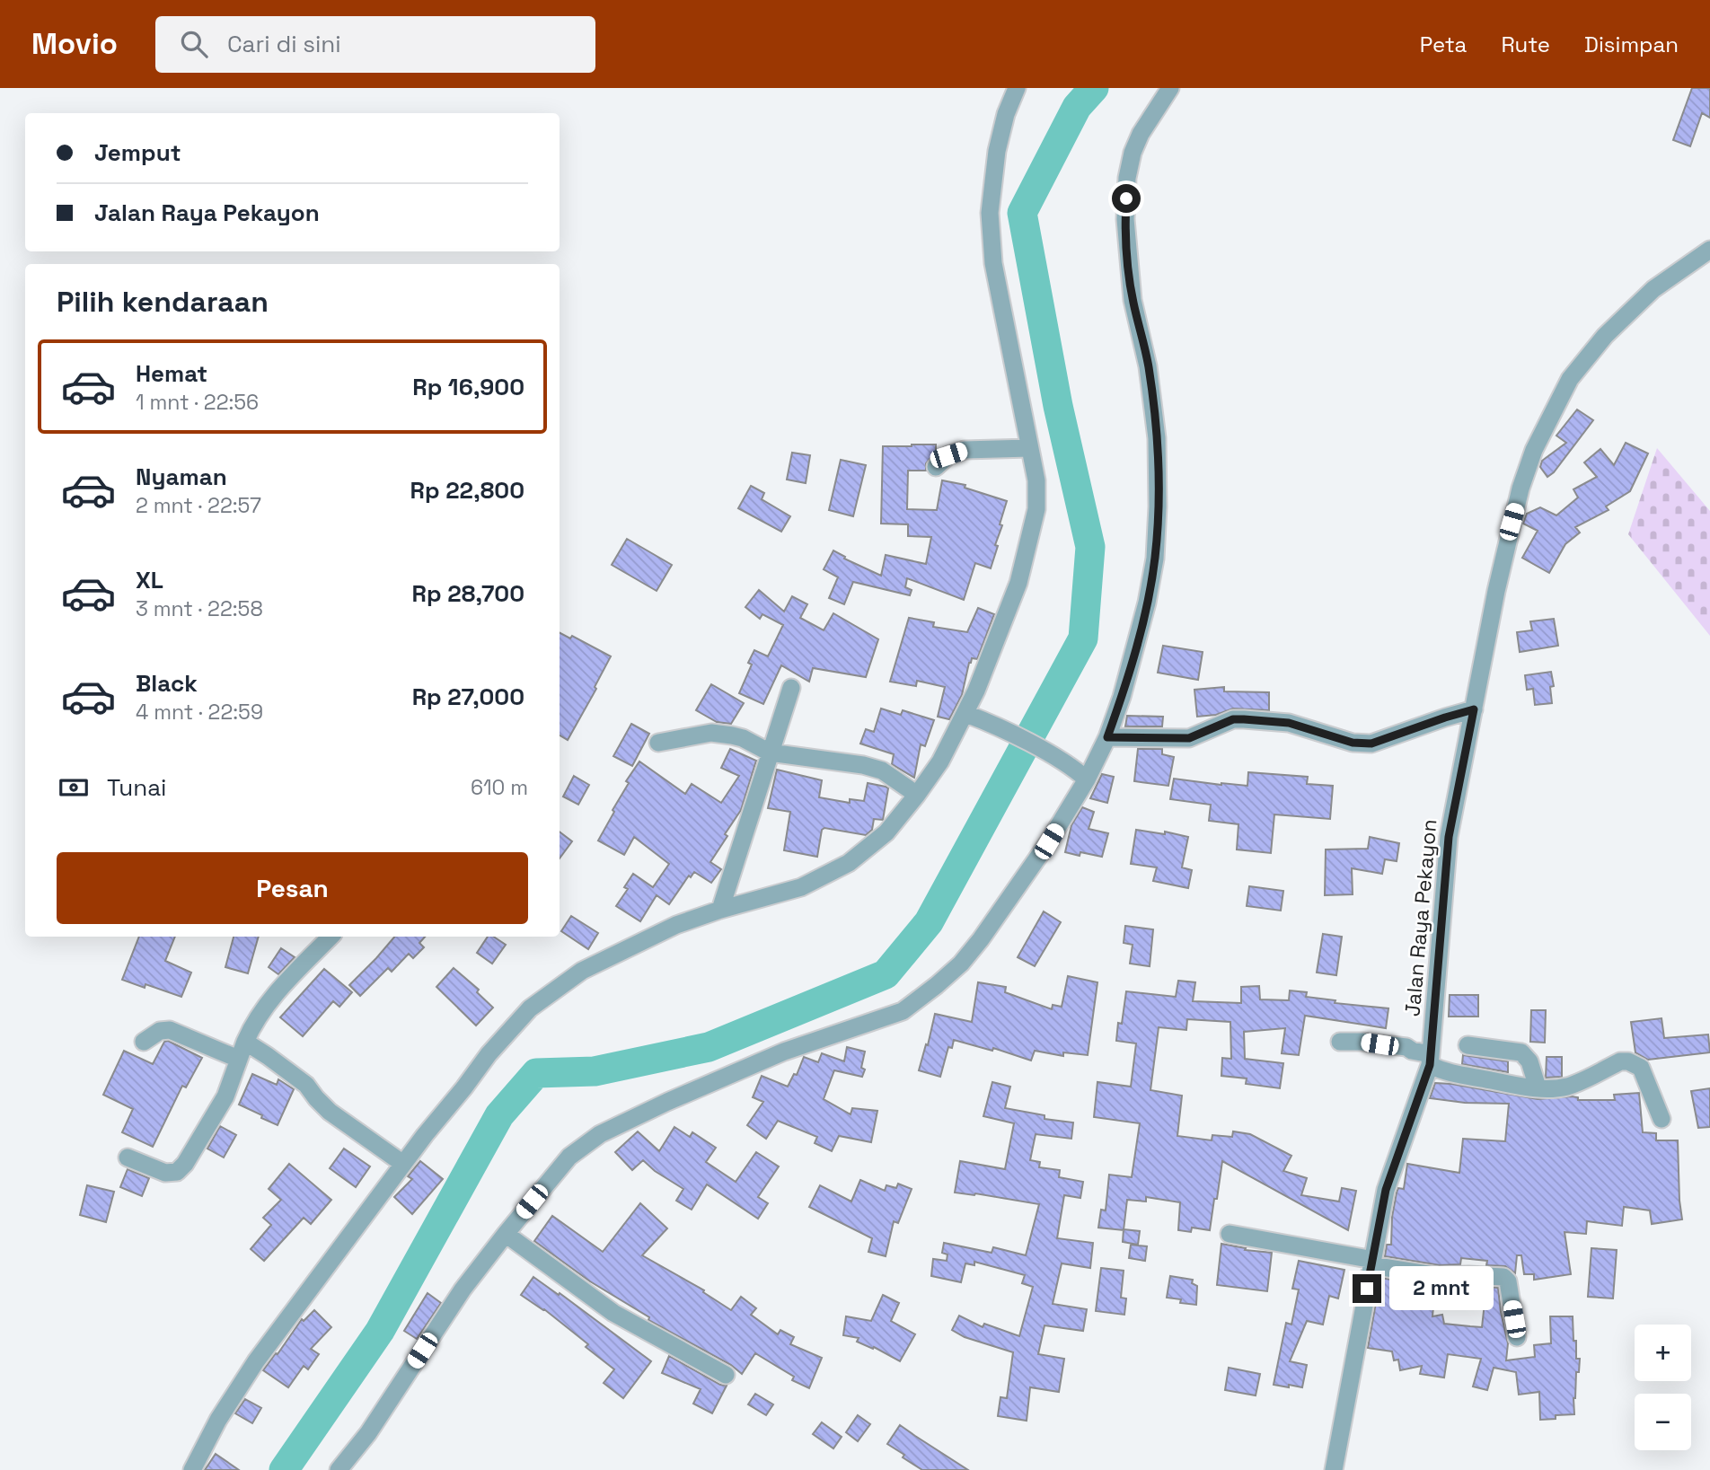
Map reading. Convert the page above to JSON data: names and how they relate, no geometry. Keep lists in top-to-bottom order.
{
  "streets": {
    "street": ["Jalan Raya Pekayon"]
  },
  "page": {
    "header": "Movio",
    "search": "Cari di sini",
    "nav": ["Peta", "Rute", "Disimpan"],
    "banner": ["Jemput", "Jalan Raya Pekayon"],
    "heading": "Pilih kendaraan",
    "list": [
      {
        "name": "Hemat",
        "note": "1 mnt · 22:56",
        "value": "Rp 16,900"
      },
      {
        "name": "Nyaman",
        "note": "2 mnt · 22:57",
        "value": "Rp 22,800"
      },
      {
        "name": "XL",
        "note": "3 mnt · 22:58",
        "value": "Rp 28,700"
      },
      {
        "name": "Black",
        "note": "4 mnt · 22:59",
        "value": "Rp 27,000"
      }
    ],
    "pay": ["Tunai", "610 m"],
    "buttons": "Pesan",
    "bubble": "2 mnt",
    "map_buttons": ["+", "−"]
  }
}
